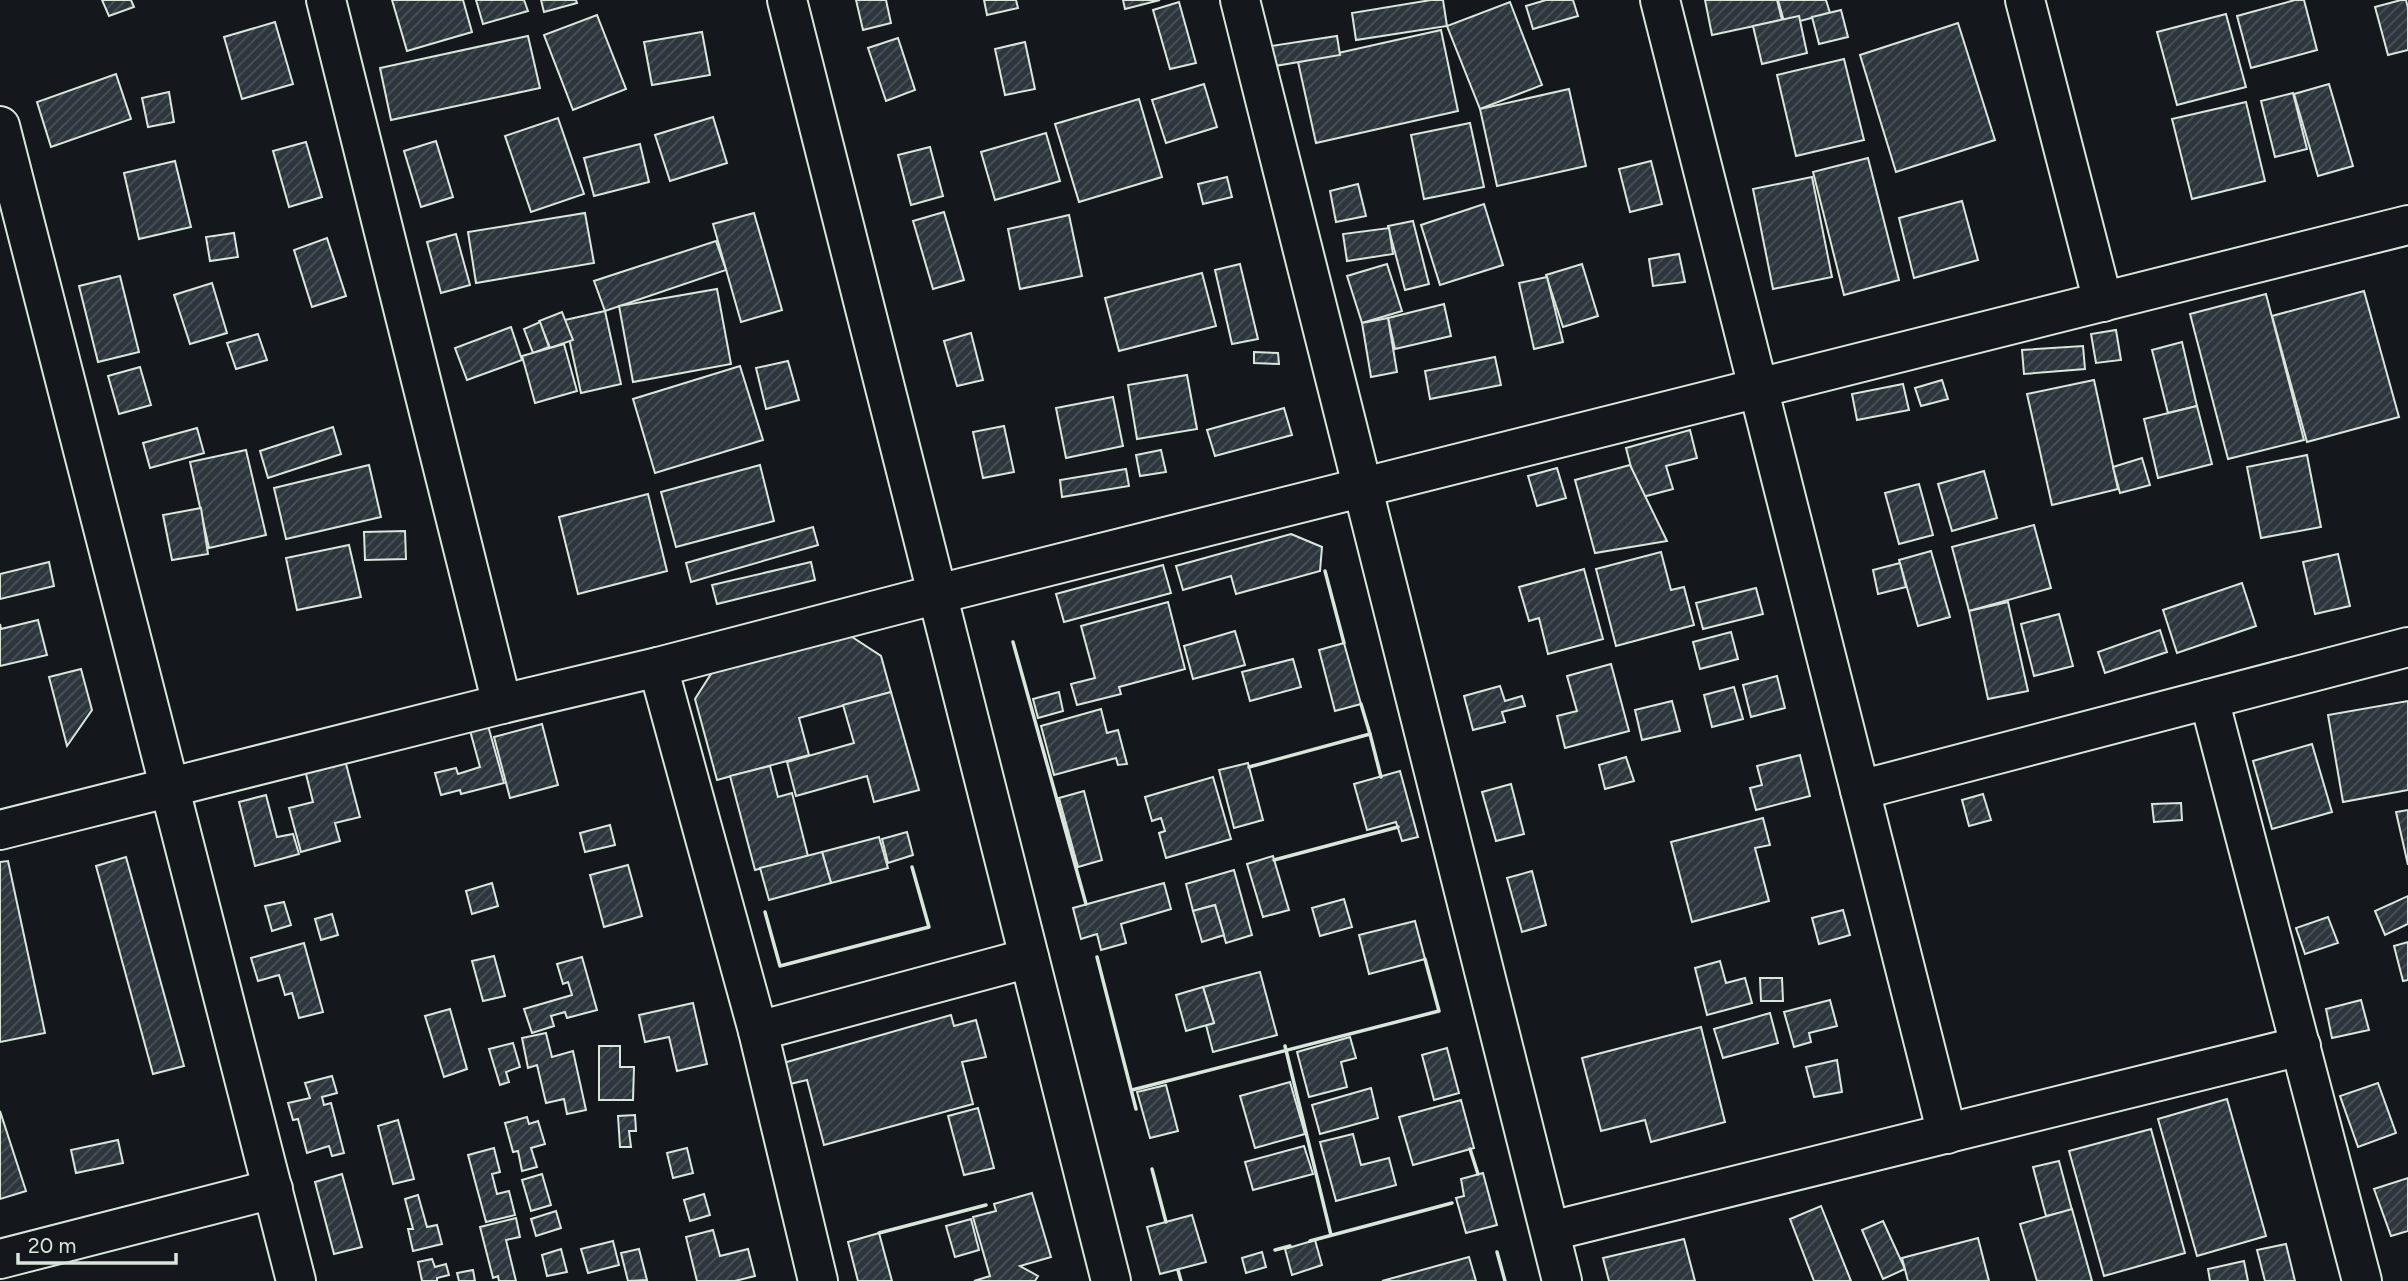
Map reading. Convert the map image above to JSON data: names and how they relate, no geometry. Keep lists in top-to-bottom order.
{
  "scale_bar": "20 m"
}
